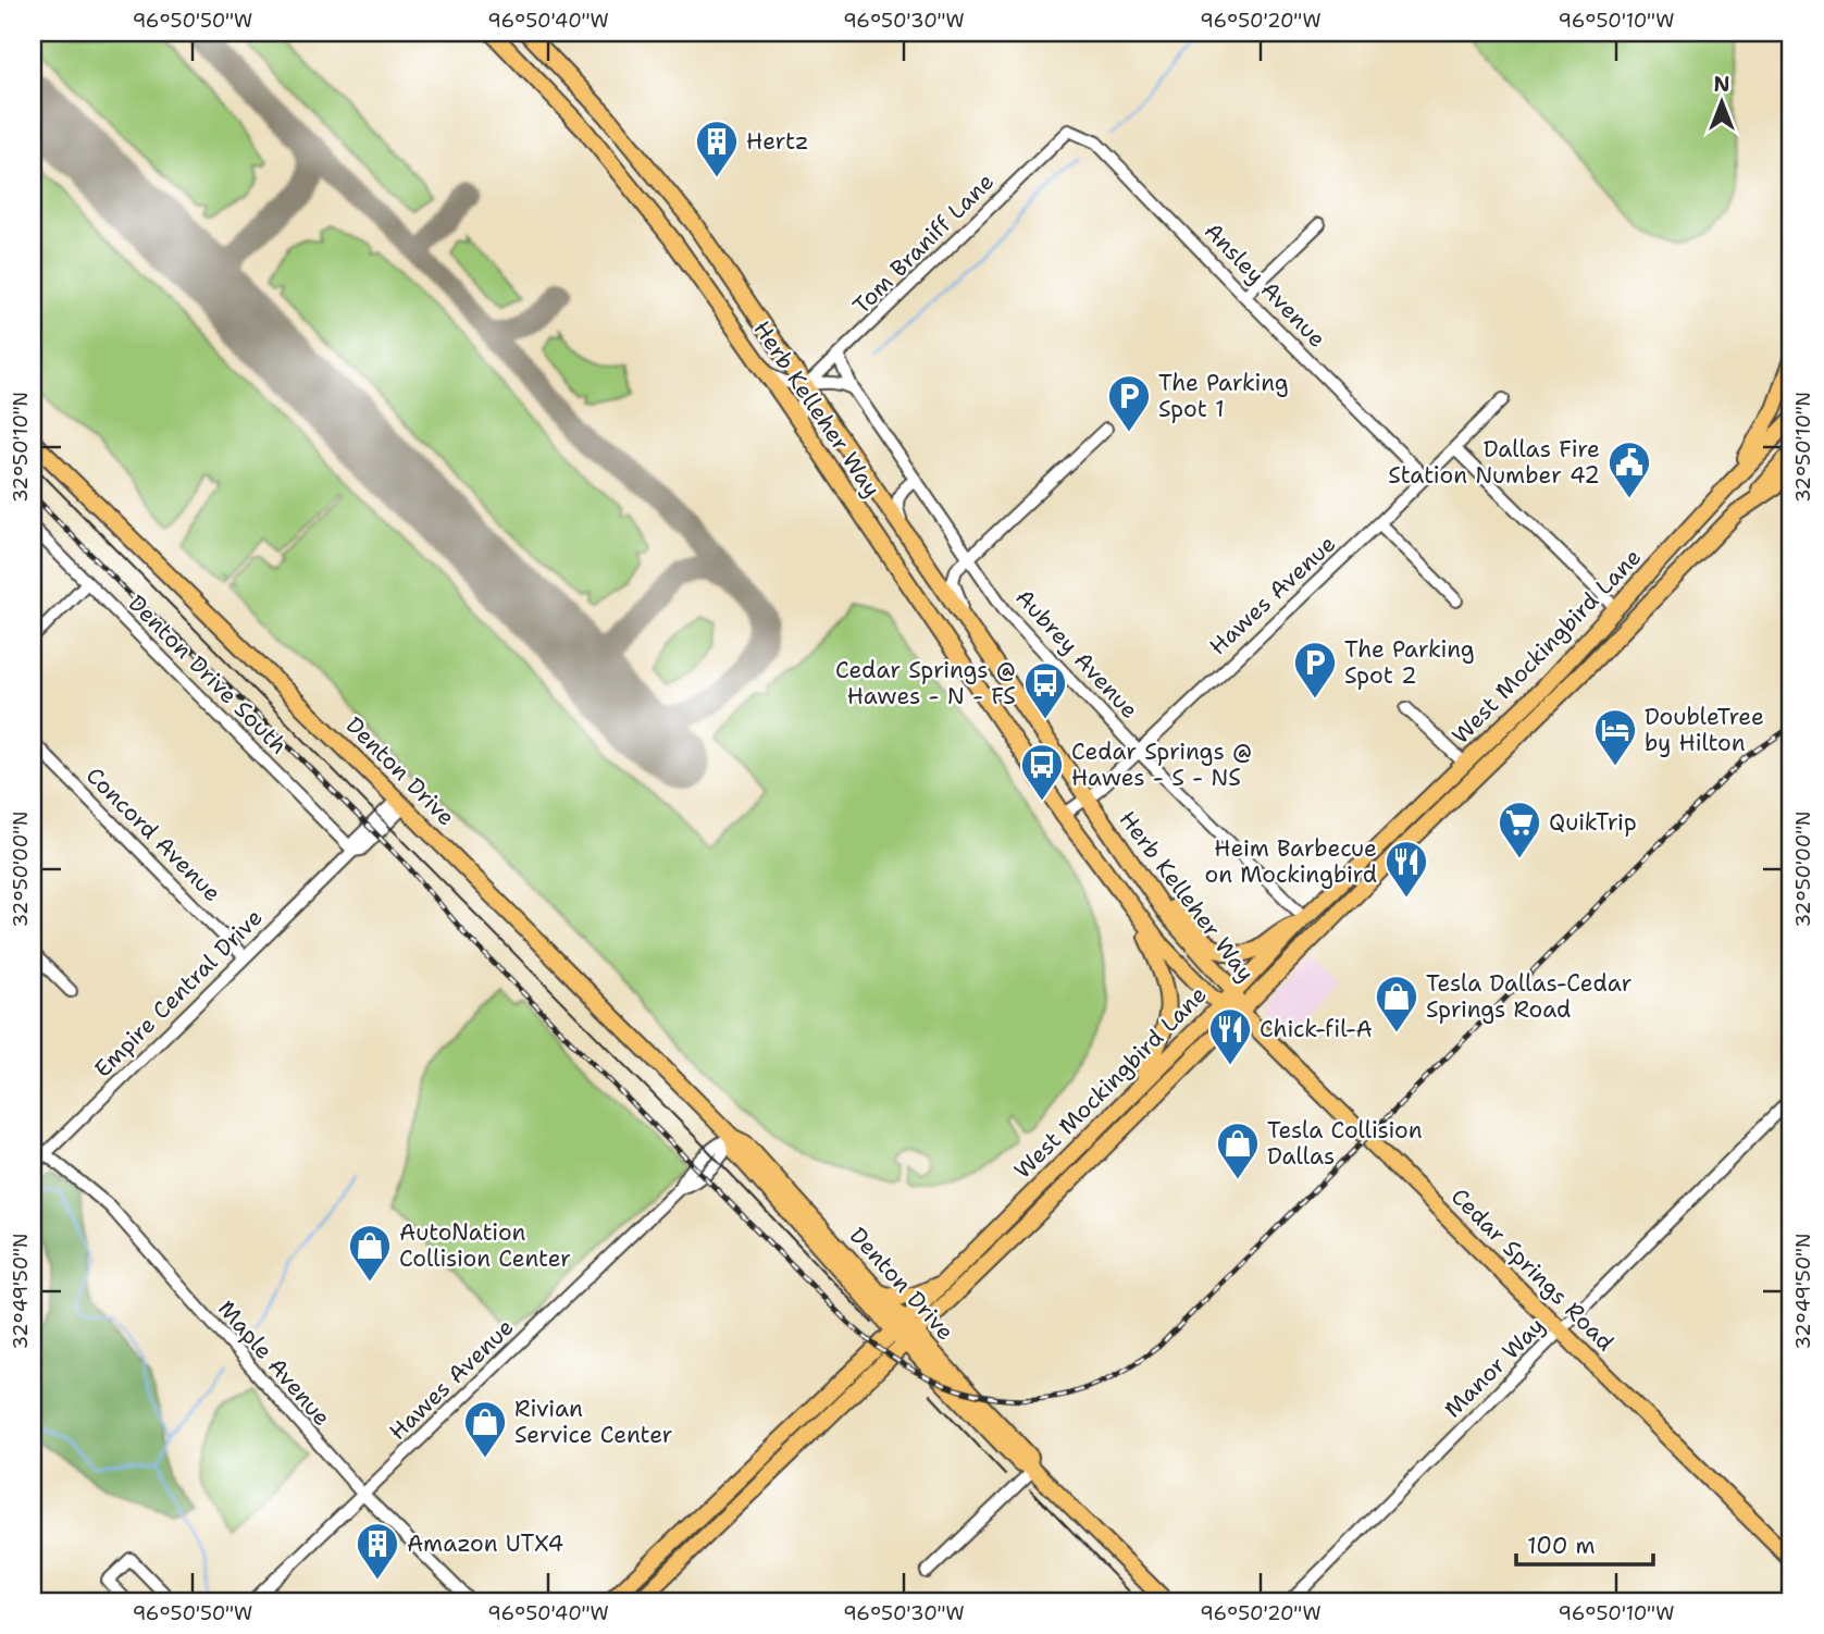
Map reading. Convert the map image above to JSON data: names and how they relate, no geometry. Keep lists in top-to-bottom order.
{
  "streets": {
    "main road": [
      "Herb Kelleher Way",
      "West Mockingbird Lane",
      "Denton Drive",
      "Cedar Springs Road"
    ],
    "street": [
      "Tom Braniff Lane",
      "Ansley Avenue",
      "Hawes Avenue",
      "Aubrey Avenue",
      "Denton Drive South",
      "Concord Avenue",
      "Empire Central Drive",
      "Maple Avenue",
      "Manor Way"
    ]
  },
  "crossings": [
    ["Tom Braniff Lane", "Ansley Avenue"],
    ["Tom Braniff Lane", "Herb Kelleher Way"],
    ["Tom Braniff Lane", "Aubrey Avenue"],
    ["Ansley Avenue", "Hawes Avenue"],
    ["Herb Kelleher Way", "Hawes Avenue"],
    ["Herb Kelleher Way", "West Mockingbird Lane"],
    ["Herb Kelleher Way", "Cedar Springs Road"],
    ["Hawes Avenue", "Aubrey Avenue"],
    ["Hawes Avenue", "Denton Drive"],
    ["Hawes Avenue", "Maple Avenue"],
    ["West Mockingbird Lane", "Aubrey Avenue"],
    ["West Mockingbird Lane", "Denton Drive"],
    ["West Mockingbird Lane", "Cedar Springs Road"],
    ["Denton Drive South", "Empire Central Drive"],
    ["Denton Drive", "Empire Central Drive"],
    ["Concord Avenue", "Empire Central Drive"],
    ["Empire Central Drive", "Maple Avenue"],
    ["Cedar Springs Road", "Manor Way"]
  ],
  "places": {
    "building": ["Hertz", "Amazon UTX4"],
    "parking": ["The Parking Spot 1", "The Parking Spot 2"],
    "public building": ["Dallas Fire Station Number 42"],
    "bus stop": ["Cedar Springs @ Hawes - N - FS", "Cedar Springs @ Hawes - S - NS"],
    "hotel": ["DoubleTree by Hilton"],
    "supermarket": ["QuikTrip"],
    "restaurant": ["Heim Barbecue on Mockingbird", "Chick-fil-A"],
    "shop": [
      "Tesla Dallas-Cedar Springs Road",
      "Tesla Collision Dallas",
      "AutoNation Collision Center",
      "Rivian Service Center"
    ]
  },
  "scale_bar": "100 m",
  "north": "top",
  "coordinates": [
    "96°50'50\"W",
    "96°50'40\"W",
    "96°50'30\"W",
    "96°50'20\"W",
    "96°50'10\"W",
    "32°50'10\"N",
    "32°50'00\"N",
    "32°49'50\"N"
  ]
}
